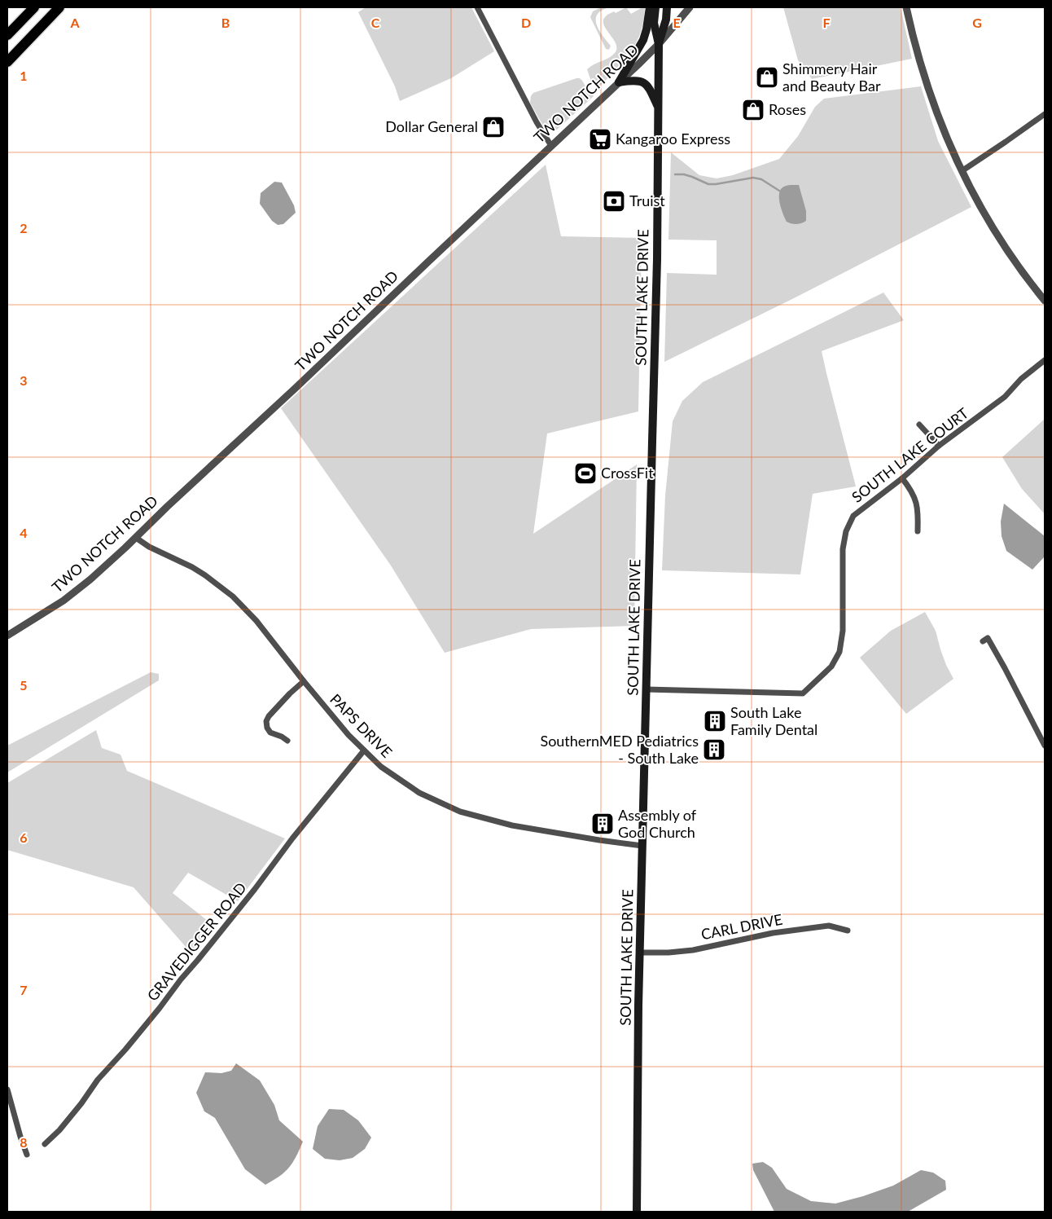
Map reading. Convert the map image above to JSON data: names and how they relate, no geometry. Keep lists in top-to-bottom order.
{
  "streets": {
    "main road": ["SOUTH LAKE DRIVE"],
    "street": [
      "TWO NOTCH ROAD",
      "SOUTH LAKE COURT",
      "PAPS DRIVE",
      "CARL DRIVE",
      "GRAVEDIGGER ROAD"
    ]
  },
  "crossings": [
    ["TWO NOTCH ROAD", "SOUTH LAKE DRIVE"],
    ["TWO NOTCH ROAD", "PAPS DRIVE"],
    ["SOUTH LAKE DRIVE", "SOUTH LAKE COURT"],
    ["SOUTH LAKE DRIVE", "PAPS DRIVE"],
    ["SOUTH LAKE DRIVE", "CARL DRIVE"],
    ["PAPS DRIVE", "GRAVEDIGGER ROAD"]
  ],
  "places": {
    "shop": ["Shimmery Hair and Beauty Bar", "Roses", "Dollar General"],
    "supermarket": ["Kangaroo Express"],
    "bank": ["Truist"],
    "sports": ["CrossFit"],
    "building": ["South Lake Family Dental", "SouthernMED Pediatrics - South Lake", "Assembly of God Church"]
  },
  "grid": {
    "columns": [
      "A",
      "B",
      "C",
      "D",
      "E",
      "F",
      "G"
    ],
    "rows": [
      "1",
      "2",
      "3",
      "4",
      "5",
      "6",
      "7",
      "8"
    ]
  }
}
